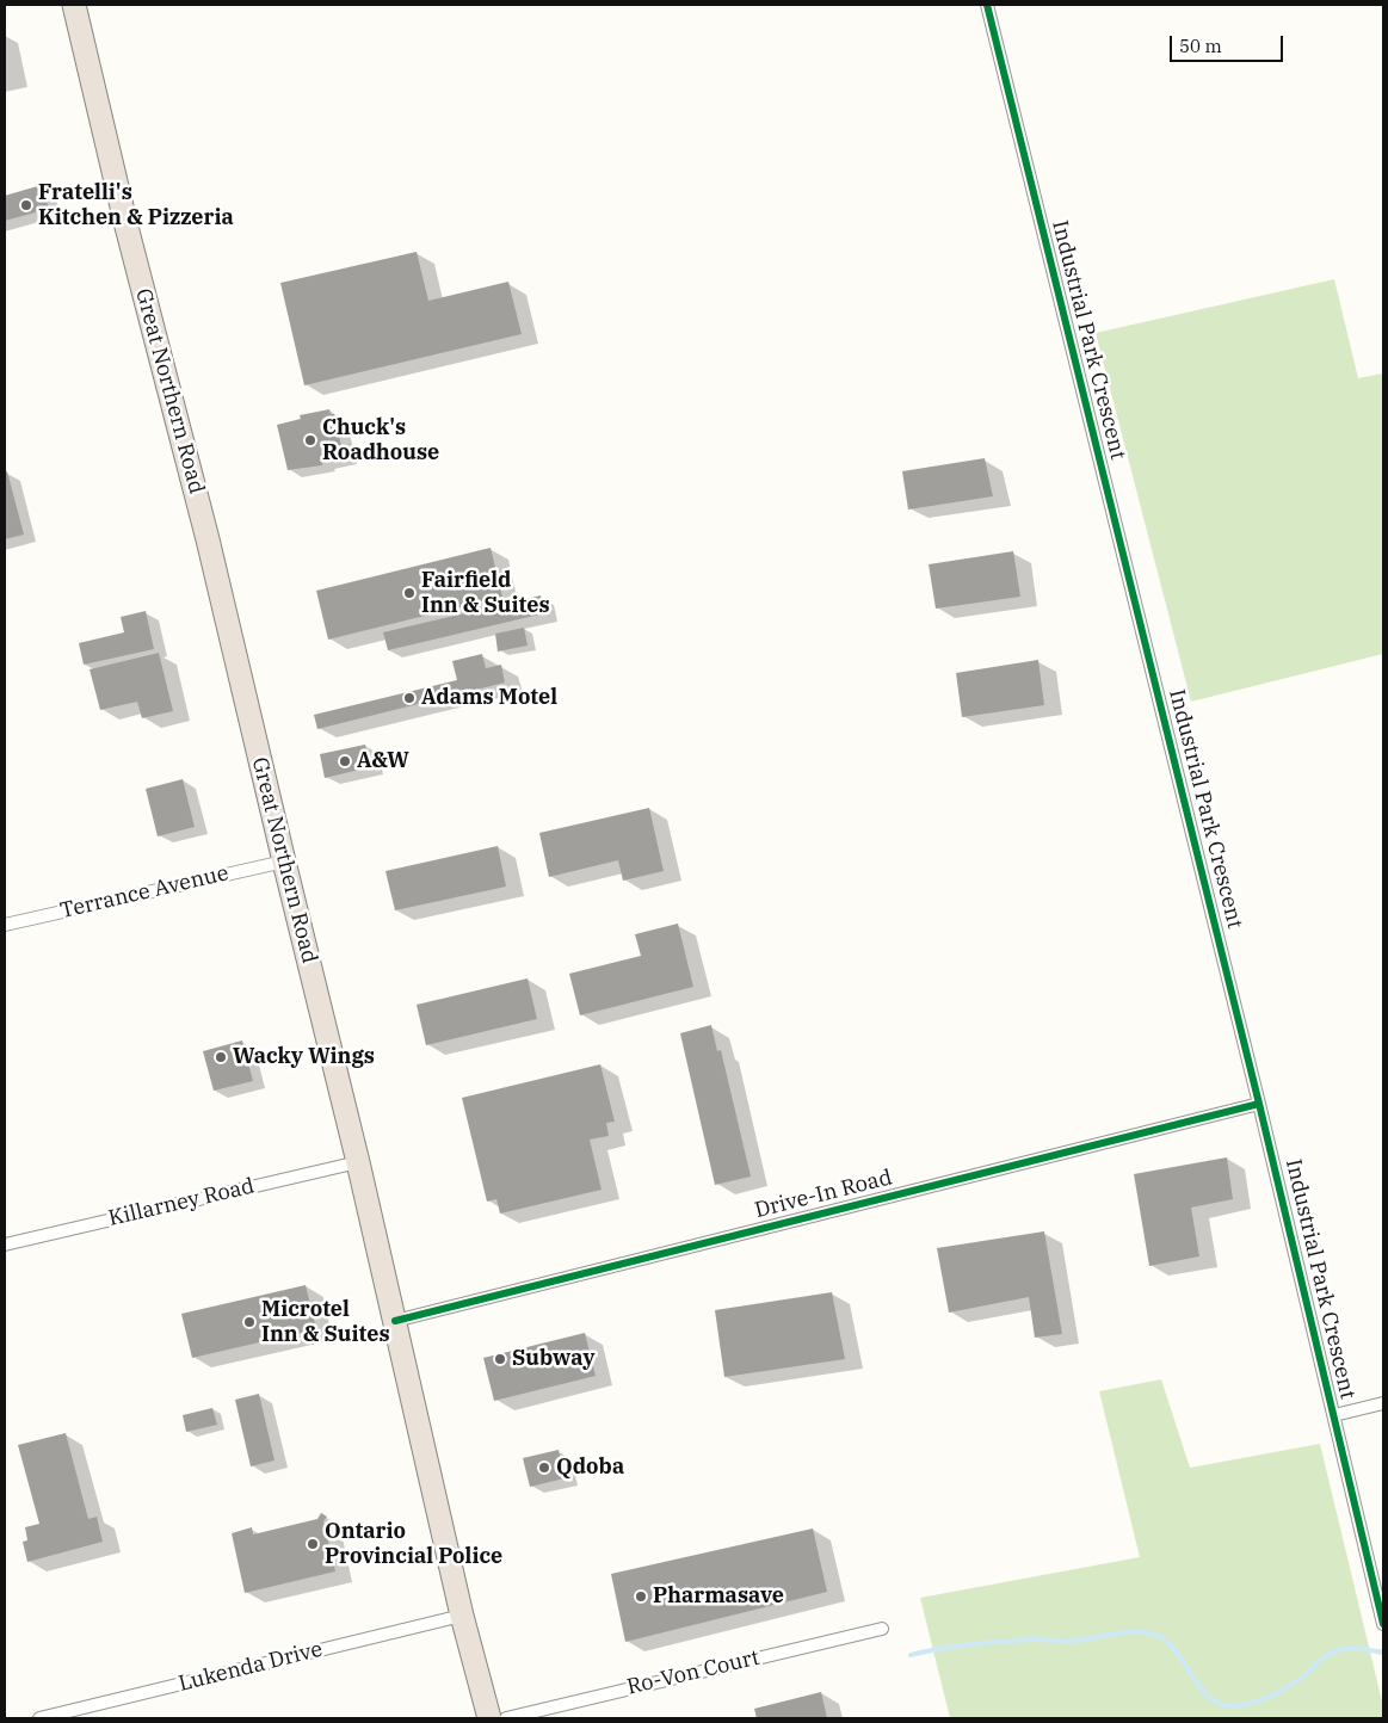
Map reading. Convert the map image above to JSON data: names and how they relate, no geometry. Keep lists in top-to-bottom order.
{
  "streets": {
    "highway": ["Great Northern Road"],
    "street": [
      "Industrial Park Crescent",
      "Terrance Avenue",
      "Drive-In Road",
      "Killarney Road",
      "Lukenda Drive",
      "Ro-Von Court"
    ]
  },
  "crossings": [
    ["Industrial Park Crescent", "Drive-In Road"],
    ["Great Northern Road", "Terrance Avenue"],
    ["Great Northern Road", "Drive-In Road"],
    ["Great Northern Road", "Killarney Road"],
    ["Great Northern Road", "Lukenda Drive"]
  ],
  "places": [
    "Fratelli's Kitchen & Pizzeria",
    "Chuck's Roadhouse",
    "Fairfield Inn & Suites",
    "Adams Motel",
    "A&W",
    "Wacky Wings",
    "Microtel Inn & Suites",
    "Subway",
    "Qdoba",
    "Ontario Provincial Police",
    "Pharmasave"
  ],
  "scale_bar": "50 m"
}
